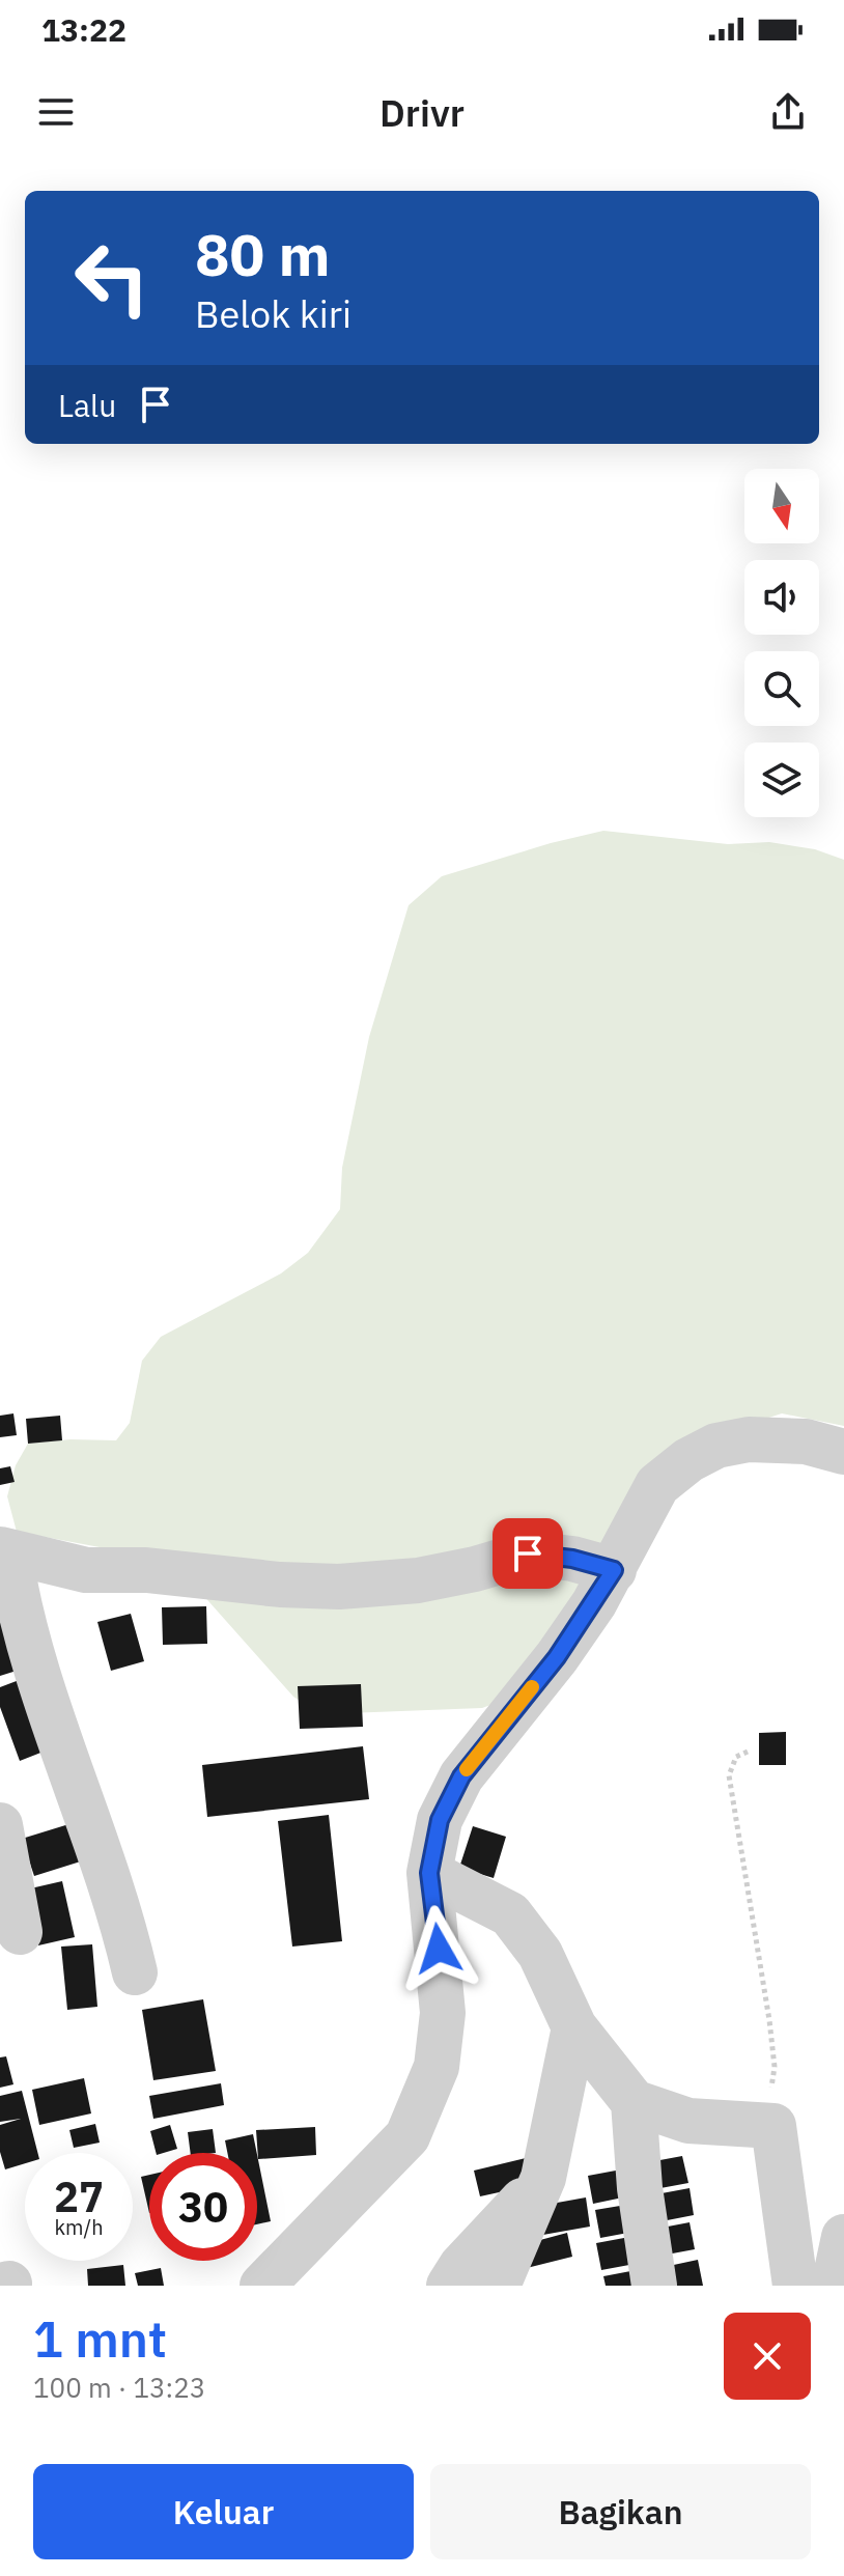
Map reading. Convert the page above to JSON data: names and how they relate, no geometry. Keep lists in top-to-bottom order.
{
  "north": "bottom",
  "page": {
    "status": "13:22",
    "header": "Drivr",
    "turn": ["80 m", "Belok kiri"],
    "then": "Lalu",
    "speed": "27 km/h",
    "limit": "30",
    "heading": ["1 mnt", "100 m · 13:23"],
    "buttons": ["Keluar", "Bagikan"]
  }
}
